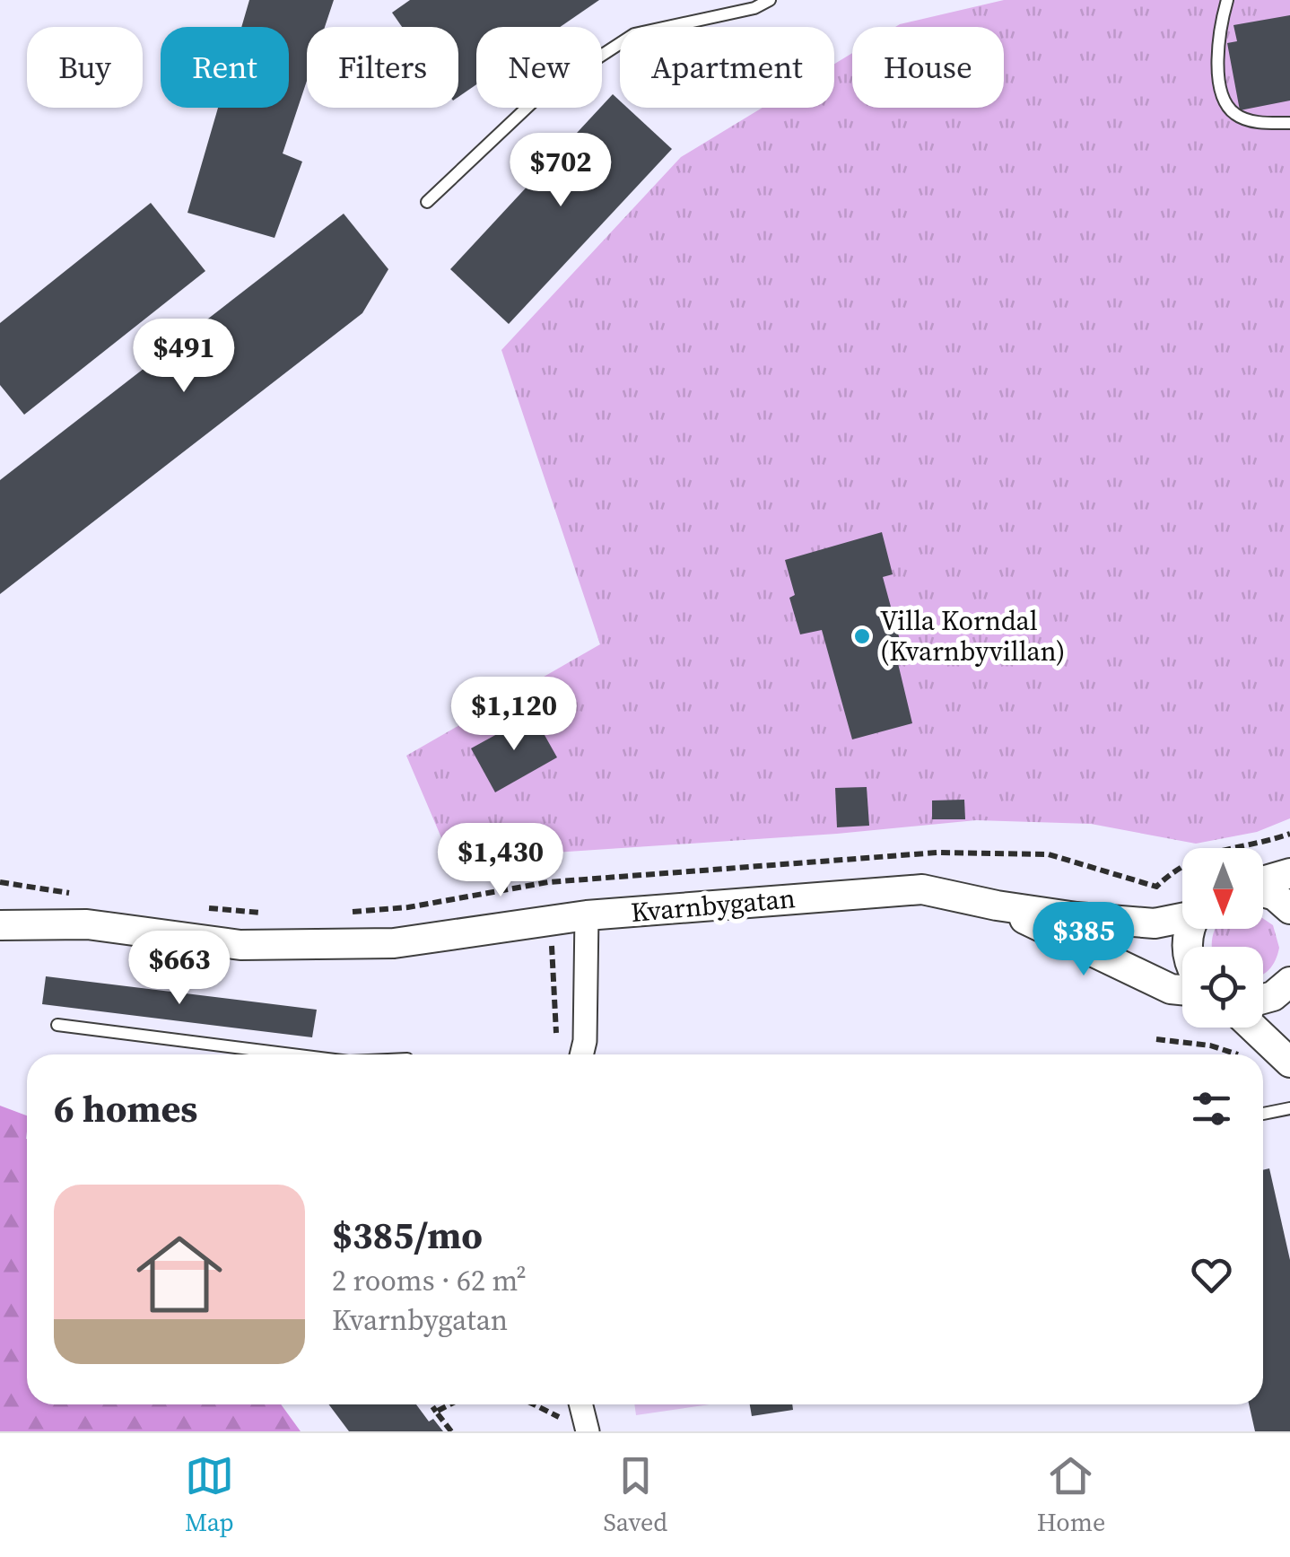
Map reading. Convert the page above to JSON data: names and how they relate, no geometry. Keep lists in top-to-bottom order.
{
  "streets": {
    "street": ["Kvarnbygatan"]
  },
  "places": ["Villa Korndal (Kvarnbyvillan)"],
  "north": "bottom",
  "page": {
    "chip": [
      "Buy",
      "Rent",
      "Filters",
      "New",
      "Apartment",
      "House"
    ],
    "price": [
      "$702",
      "$491",
      "$1,120",
      "$1,430",
      "$385",
      "$663"
    ],
    "heading": "6 homes",
    "list": [
      {
        "name": "$385/mo",
        "note": "2 rooms · 62 m² · Kvarnbygatan"
      }
    ],
    "tabs": ["Map", "Saved", "Home"]
  }
}
